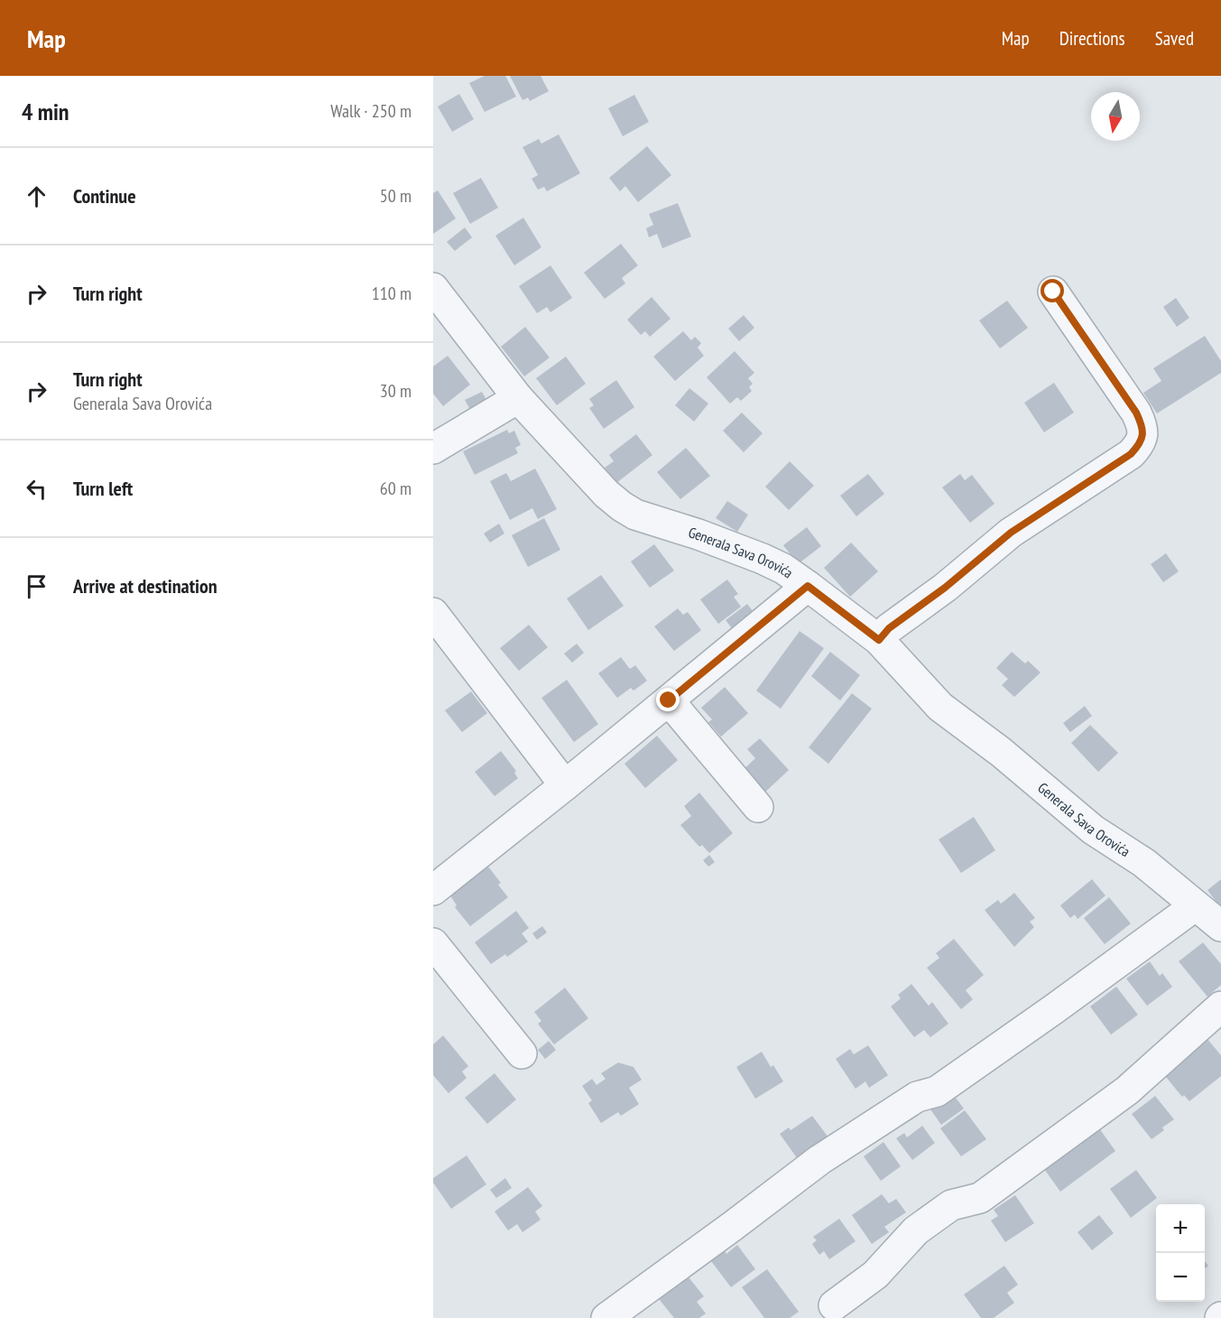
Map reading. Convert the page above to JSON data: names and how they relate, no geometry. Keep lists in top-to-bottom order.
{
  "streets": {
    "street": ["Generala Sava Orovića"]
  },
  "north": "bottom",
  "page": {
    "header": "Map",
    "nav": ["Map", "Directions", "Saved"],
    "heading": ["4 min", "Walk · 250 m"],
    "list": [
      ["Continue", "50 m"],
      ["Turn right", "110 m"],
      ["Turn right", "Generala Sava Orovića", "30 m"],
      ["Turn left", "60 m"],
      "Arrive at destination"
    ],
    "map_buttons": ["+", "−"]
  }
}
